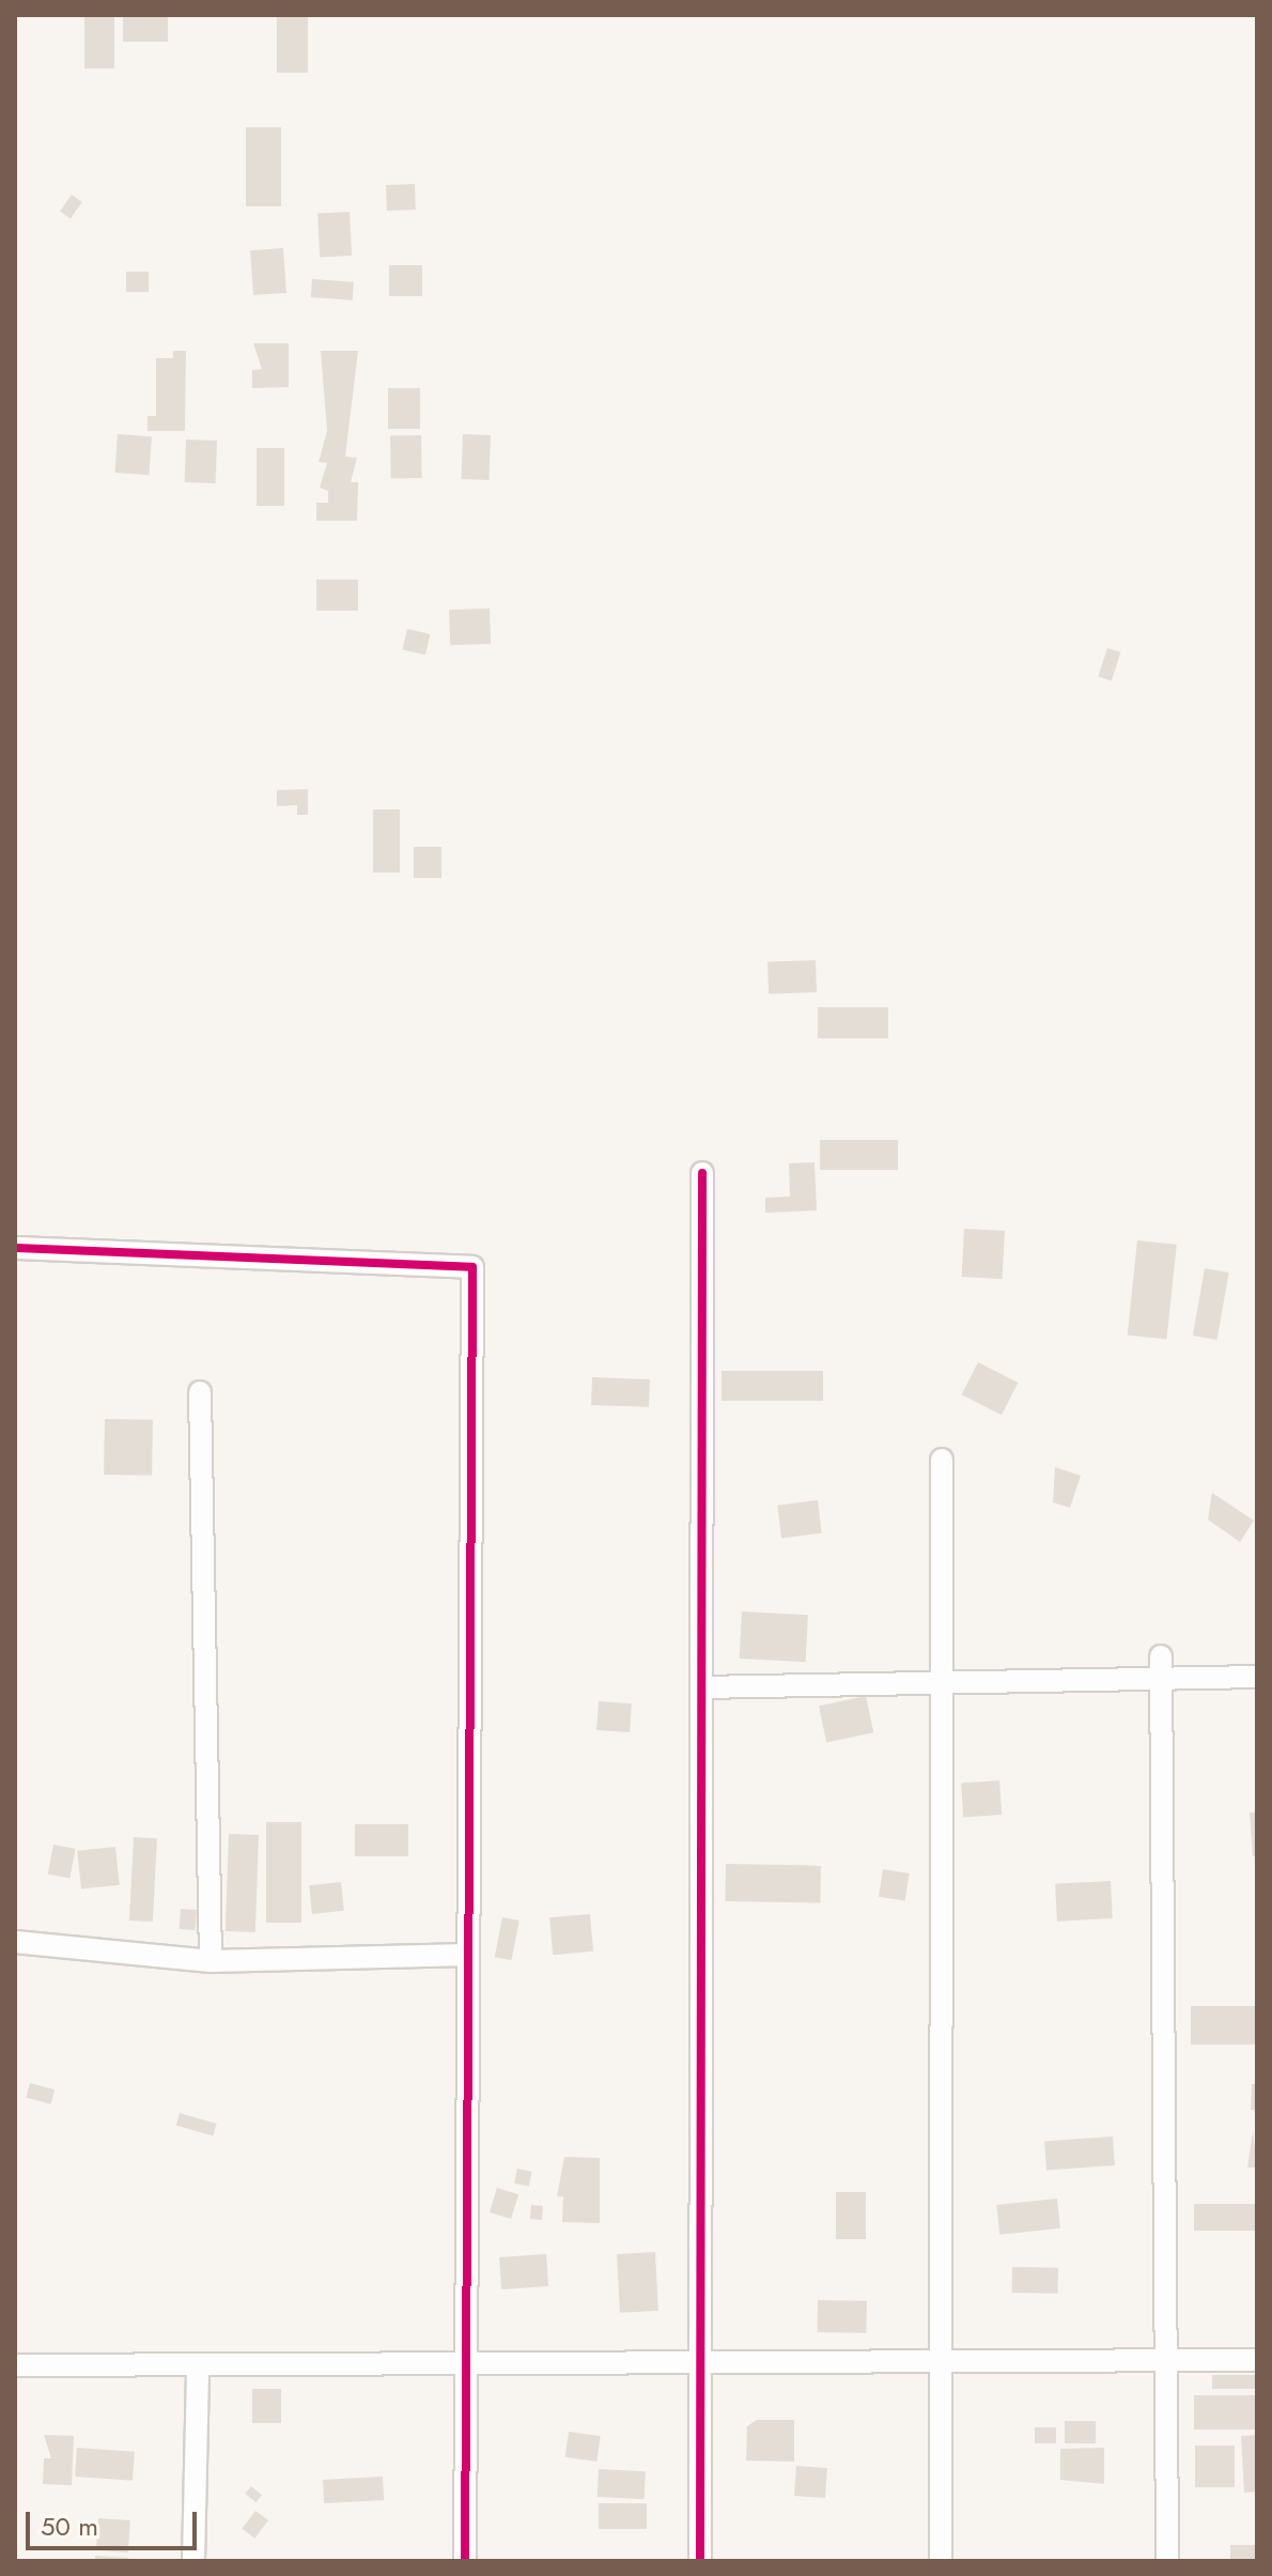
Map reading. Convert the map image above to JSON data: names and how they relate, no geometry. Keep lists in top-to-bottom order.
{
  "scale_bar": "50 m"
}
